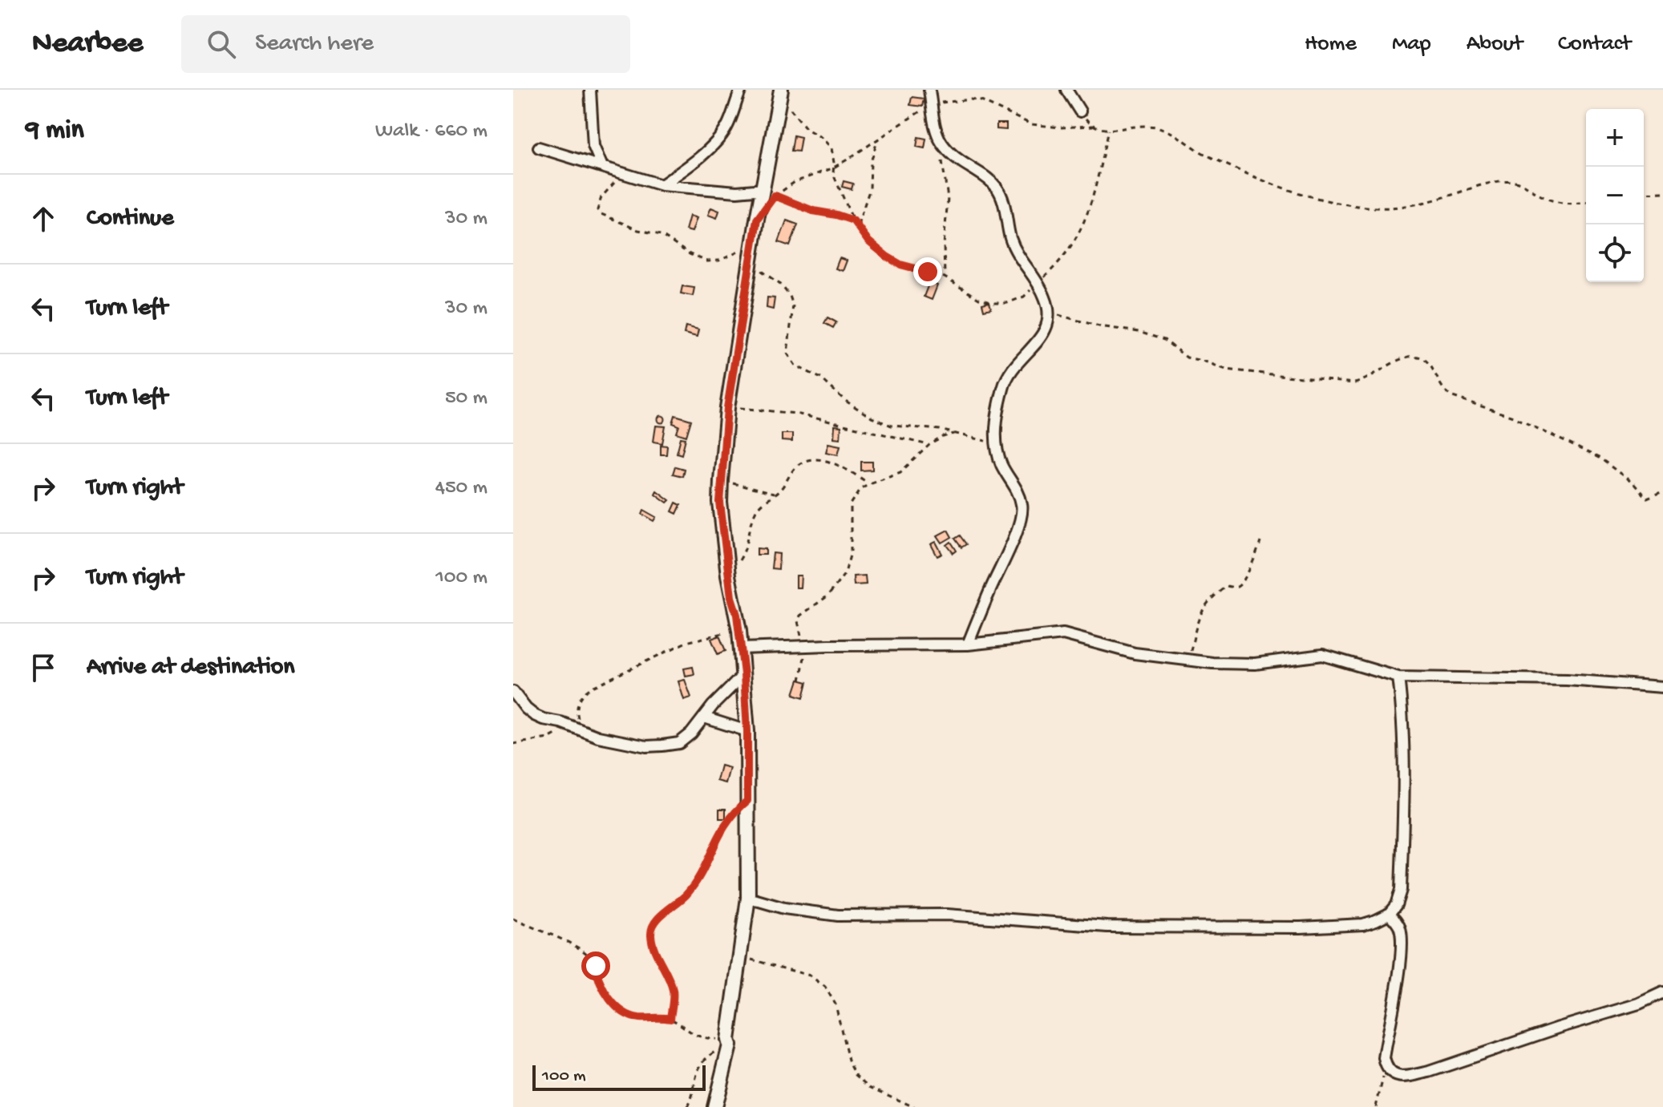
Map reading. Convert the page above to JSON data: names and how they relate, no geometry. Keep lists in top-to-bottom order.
{
  "scale_bar": "100 m",
  "page": {
    "header": "Nearbee",
    "search": "Search here",
    "nav": [
      "Home",
      "Map",
      "About",
      "Contact"
    ],
    "heading": ["9 min", "Walk · 660 m"],
    "map_buttons": ["+", "−"],
    "list": [
      ["Continue", "30 m"],
      ["Turn left", "30 m"],
      ["Turn left", "50 m"],
      ["Turn right", "450 m"],
      ["Turn right", "100 m"],
      "Arrive at destination"
    ],
    "scale": "100 m"
  }
}
